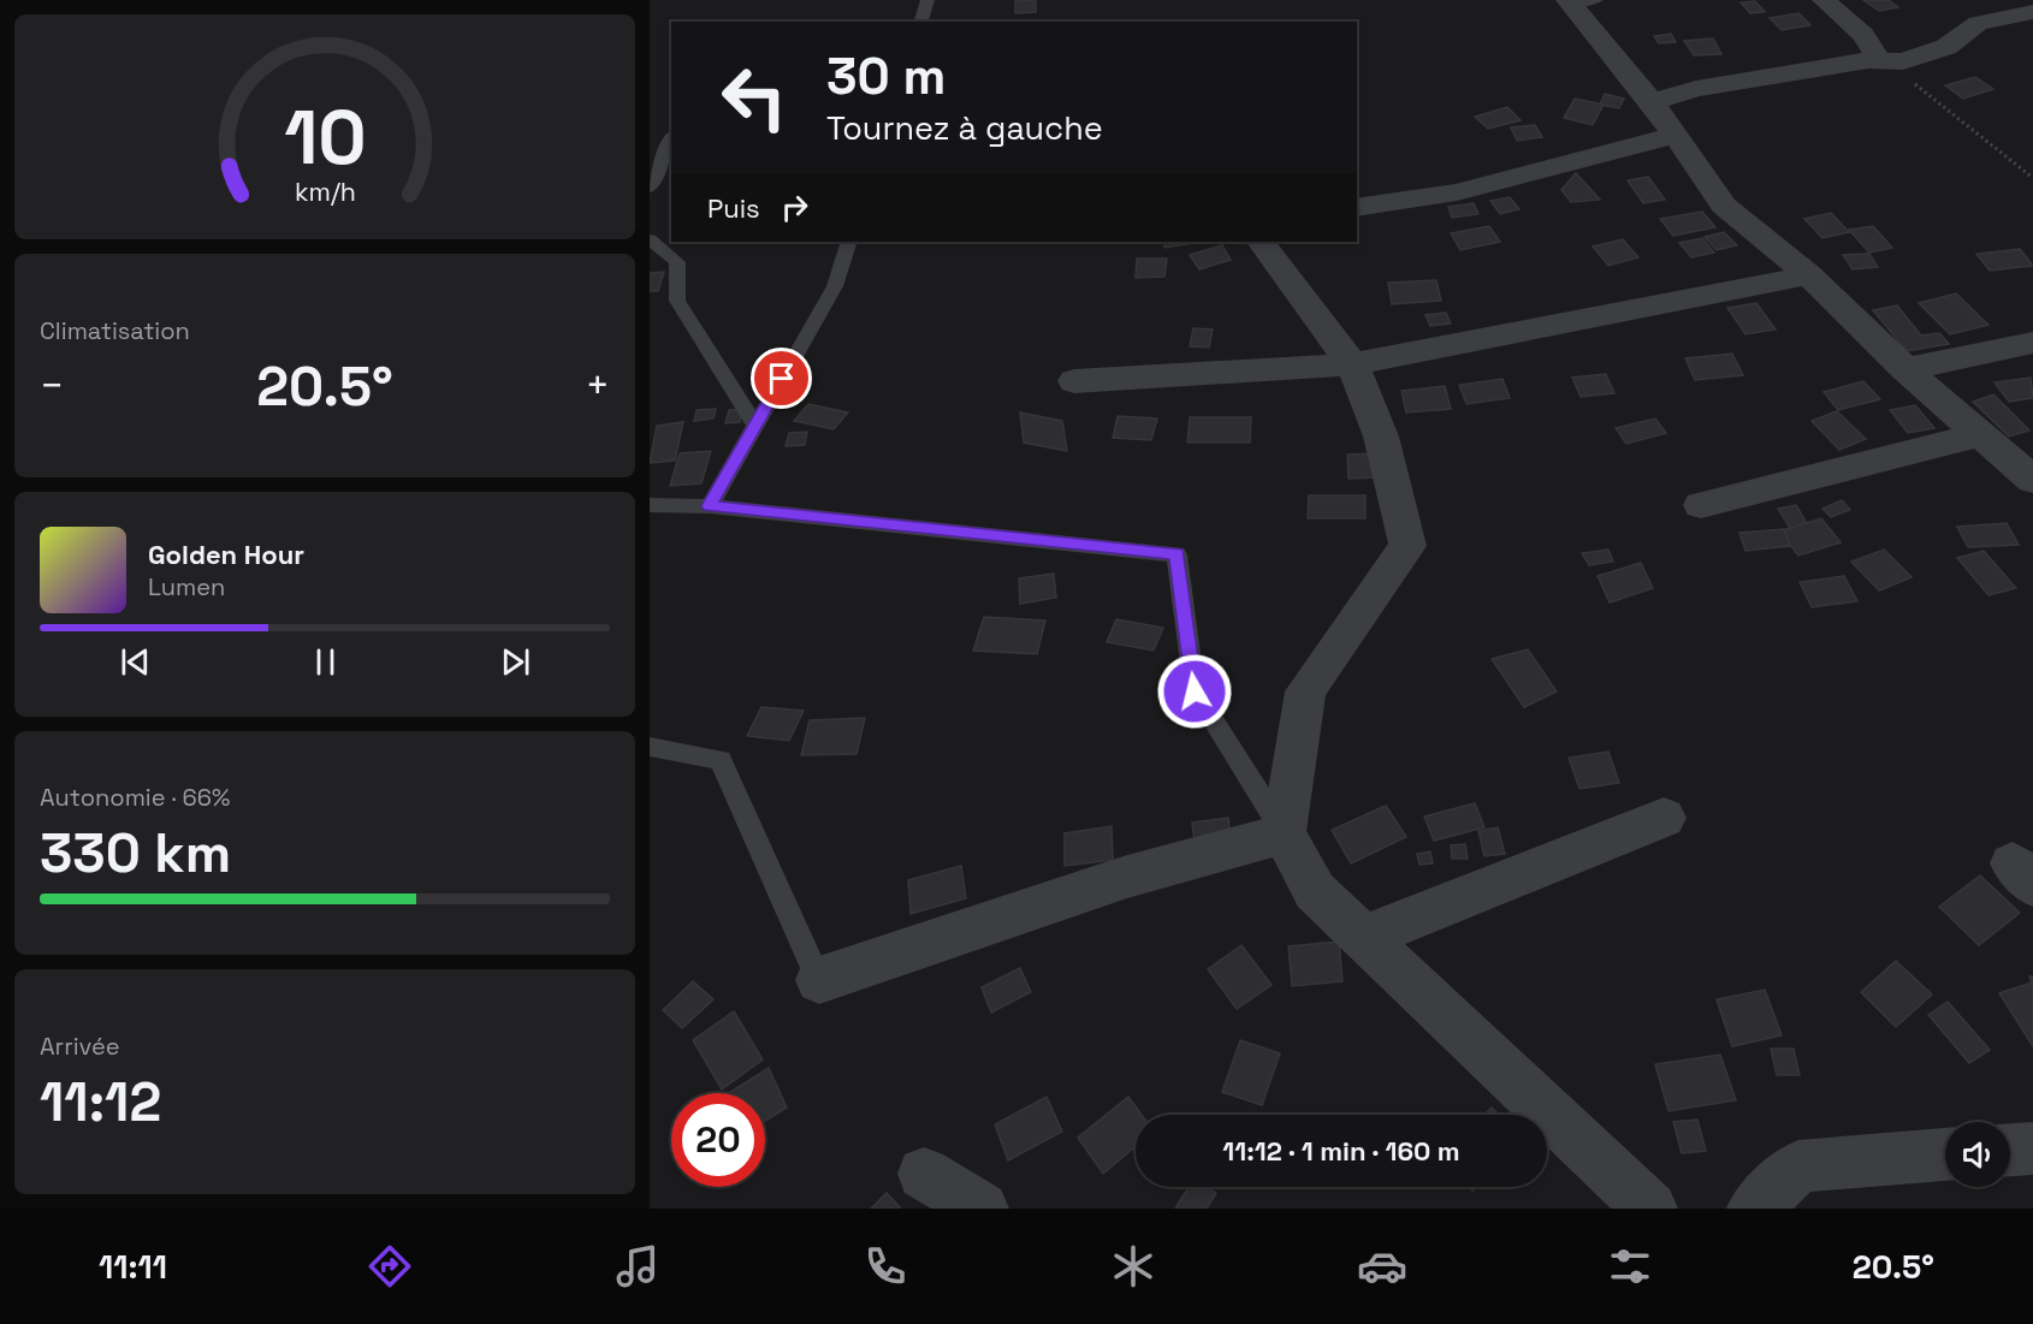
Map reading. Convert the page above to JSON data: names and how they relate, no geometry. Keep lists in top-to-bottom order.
{
  "page": {
    "turn": ["30 m", "Tournez à gauche"],
    "then": "Puis",
    "tile": [
      "Climatisation",
      ["Autonomie · 66%", "330 km"],
      ["Arrivée", "11:12"]
    ],
    "heat": ["−", "20.5°", "+"],
    "song": ["Golden Hour", "Lumen"],
    "limit": "20",
    "trip": "11:12 · 1 min · 160 m",
    "tabs": ["11:11", "20.5°"],
    "gauge": ["10", "km/h"]
  }
}
